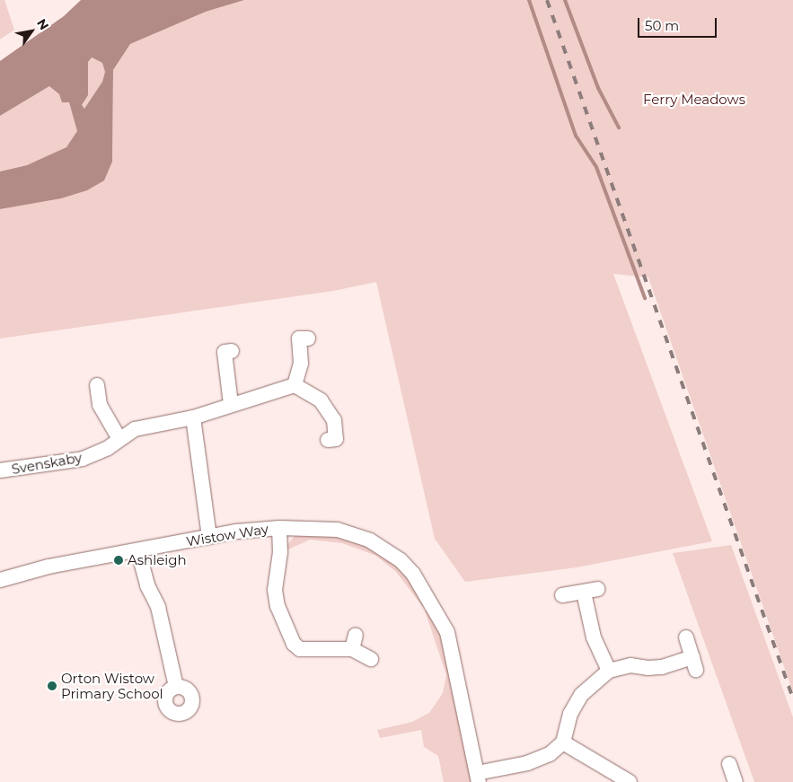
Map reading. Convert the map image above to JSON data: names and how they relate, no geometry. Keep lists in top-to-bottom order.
{
  "streets": {
    "street": ["Svenskaby", "Wistow Way"]
  },
  "parks": ["Ferry Meadows"],
  "places": ["Ashleigh", "Orton Wistow Primary School"],
  "scale_bar": "50 m",
  "north": "top right"
}
